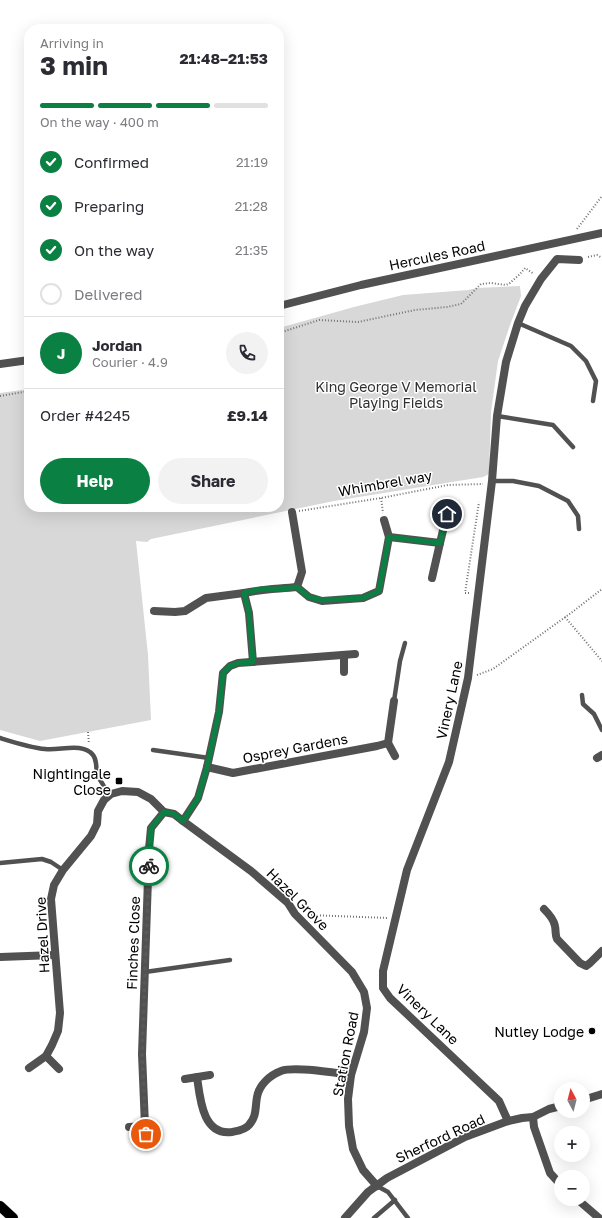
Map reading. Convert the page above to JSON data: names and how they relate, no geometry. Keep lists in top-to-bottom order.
{
  "streets": {
    "street": [
      "Hercules Road",
      "Vinery Lane",
      "Osprey Gardens",
      "Hazel Grove",
      "Hazel Drive",
      "Finches Close",
      "Station Road",
      "Sherford Road"
    ],
    "path": ["Whimbrel way"]
  },
  "crossings": [
    ["Whimbrel way", "Vinery Lane"],
    ["Vinery Lane", "Sherford Road"],
    ["Hazel Grove", "Station Road"],
    ["Station Road", "Sherford Road"]
  ],
  "parks": ["King George V Memorial Playing Fields"],
  "places": {
    "transit": ["Nightingale Close"],
    "other": ["Nutley Lodge"]
  },
  "north": "top",
  "page": {
    "heading": ["3 min", "Arriving in", "21:48–21:53"],
    "panel": [
      "Jordan",
      "Courier · 4.9",
      "Order #4245",
      "£9.14"
    ],
    "bar": "On the way · 400 m",
    "list": [
      ["Confirmed", "21:19"],
      ["Preparing", "21:28"],
      ["On the way", "21:35"],
      "Delivered"
    ],
    "round": "J",
    "buttons": ["Help", "Share"],
    "map_buttons": ["+", "−"]
  }
}
